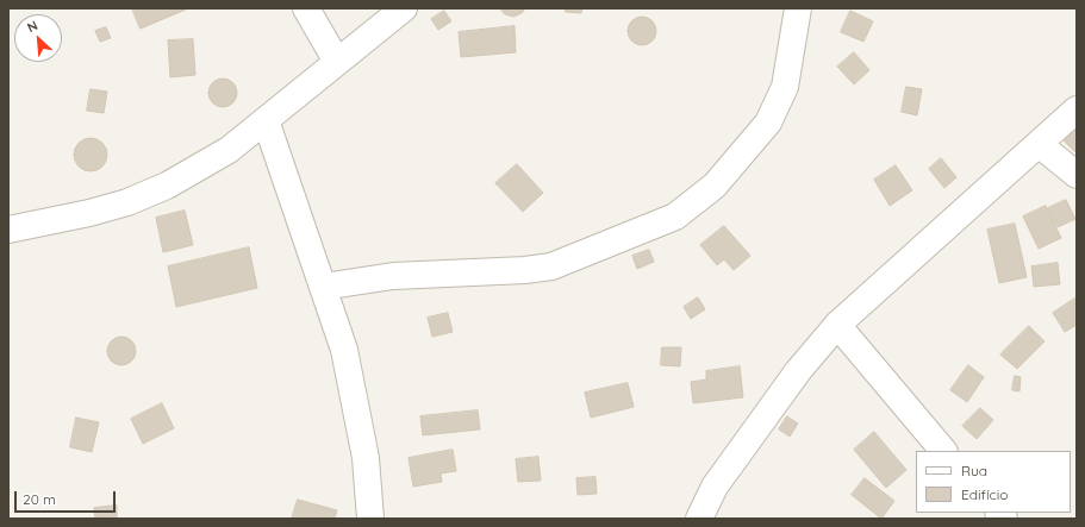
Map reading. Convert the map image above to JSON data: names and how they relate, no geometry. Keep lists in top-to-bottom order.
{
  "legend": ["Rua", "Edifício"],
  "scale_bar": "20 m",
  "north": "top left"
}
